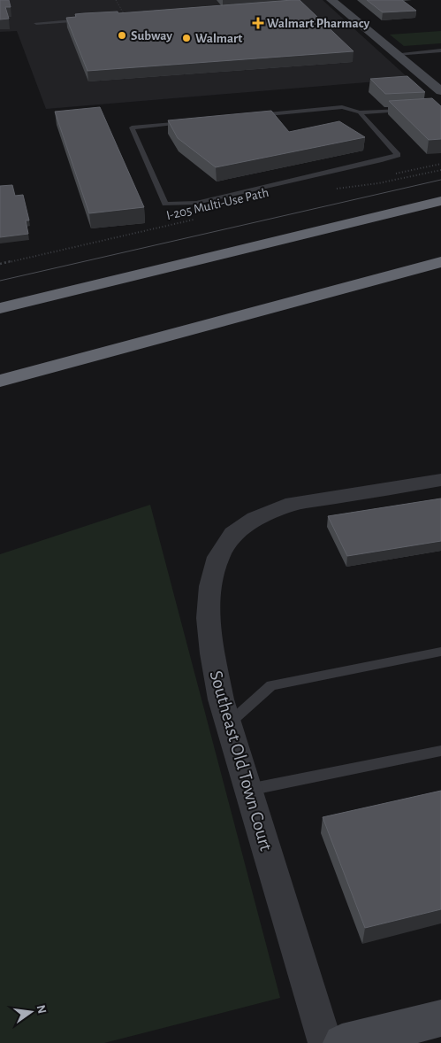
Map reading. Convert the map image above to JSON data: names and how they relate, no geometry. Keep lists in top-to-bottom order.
{
  "streets": {
    "street": ["Southeast Old Town Court"],
    "path": ["I-205 Multi-Use Path"]
  },
  "places": {
    "health": ["Walmart Pharmacy"],
    "other": ["Subway", "Walmart"]
  },
  "north": "right"
}
